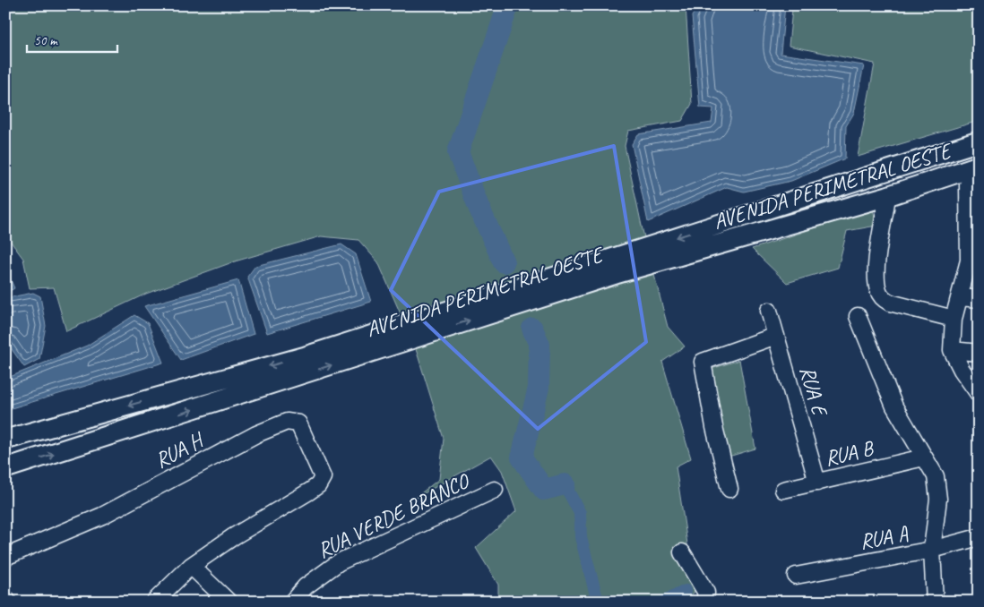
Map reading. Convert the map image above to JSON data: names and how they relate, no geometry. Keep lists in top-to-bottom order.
{
  "streets": {
    "main road": ["AVENIDA PERIMETRAL OESTE"],
    "street": [
      "RUA E",
      "RUA H",
      "RUA B",
      "RUA VERDE BRANCO",
      "RUA A"
    ]
  },
  "crossings": [
    ["RUA E", "RUA B"]
  ],
  "scale_bar": "50 m"
}
